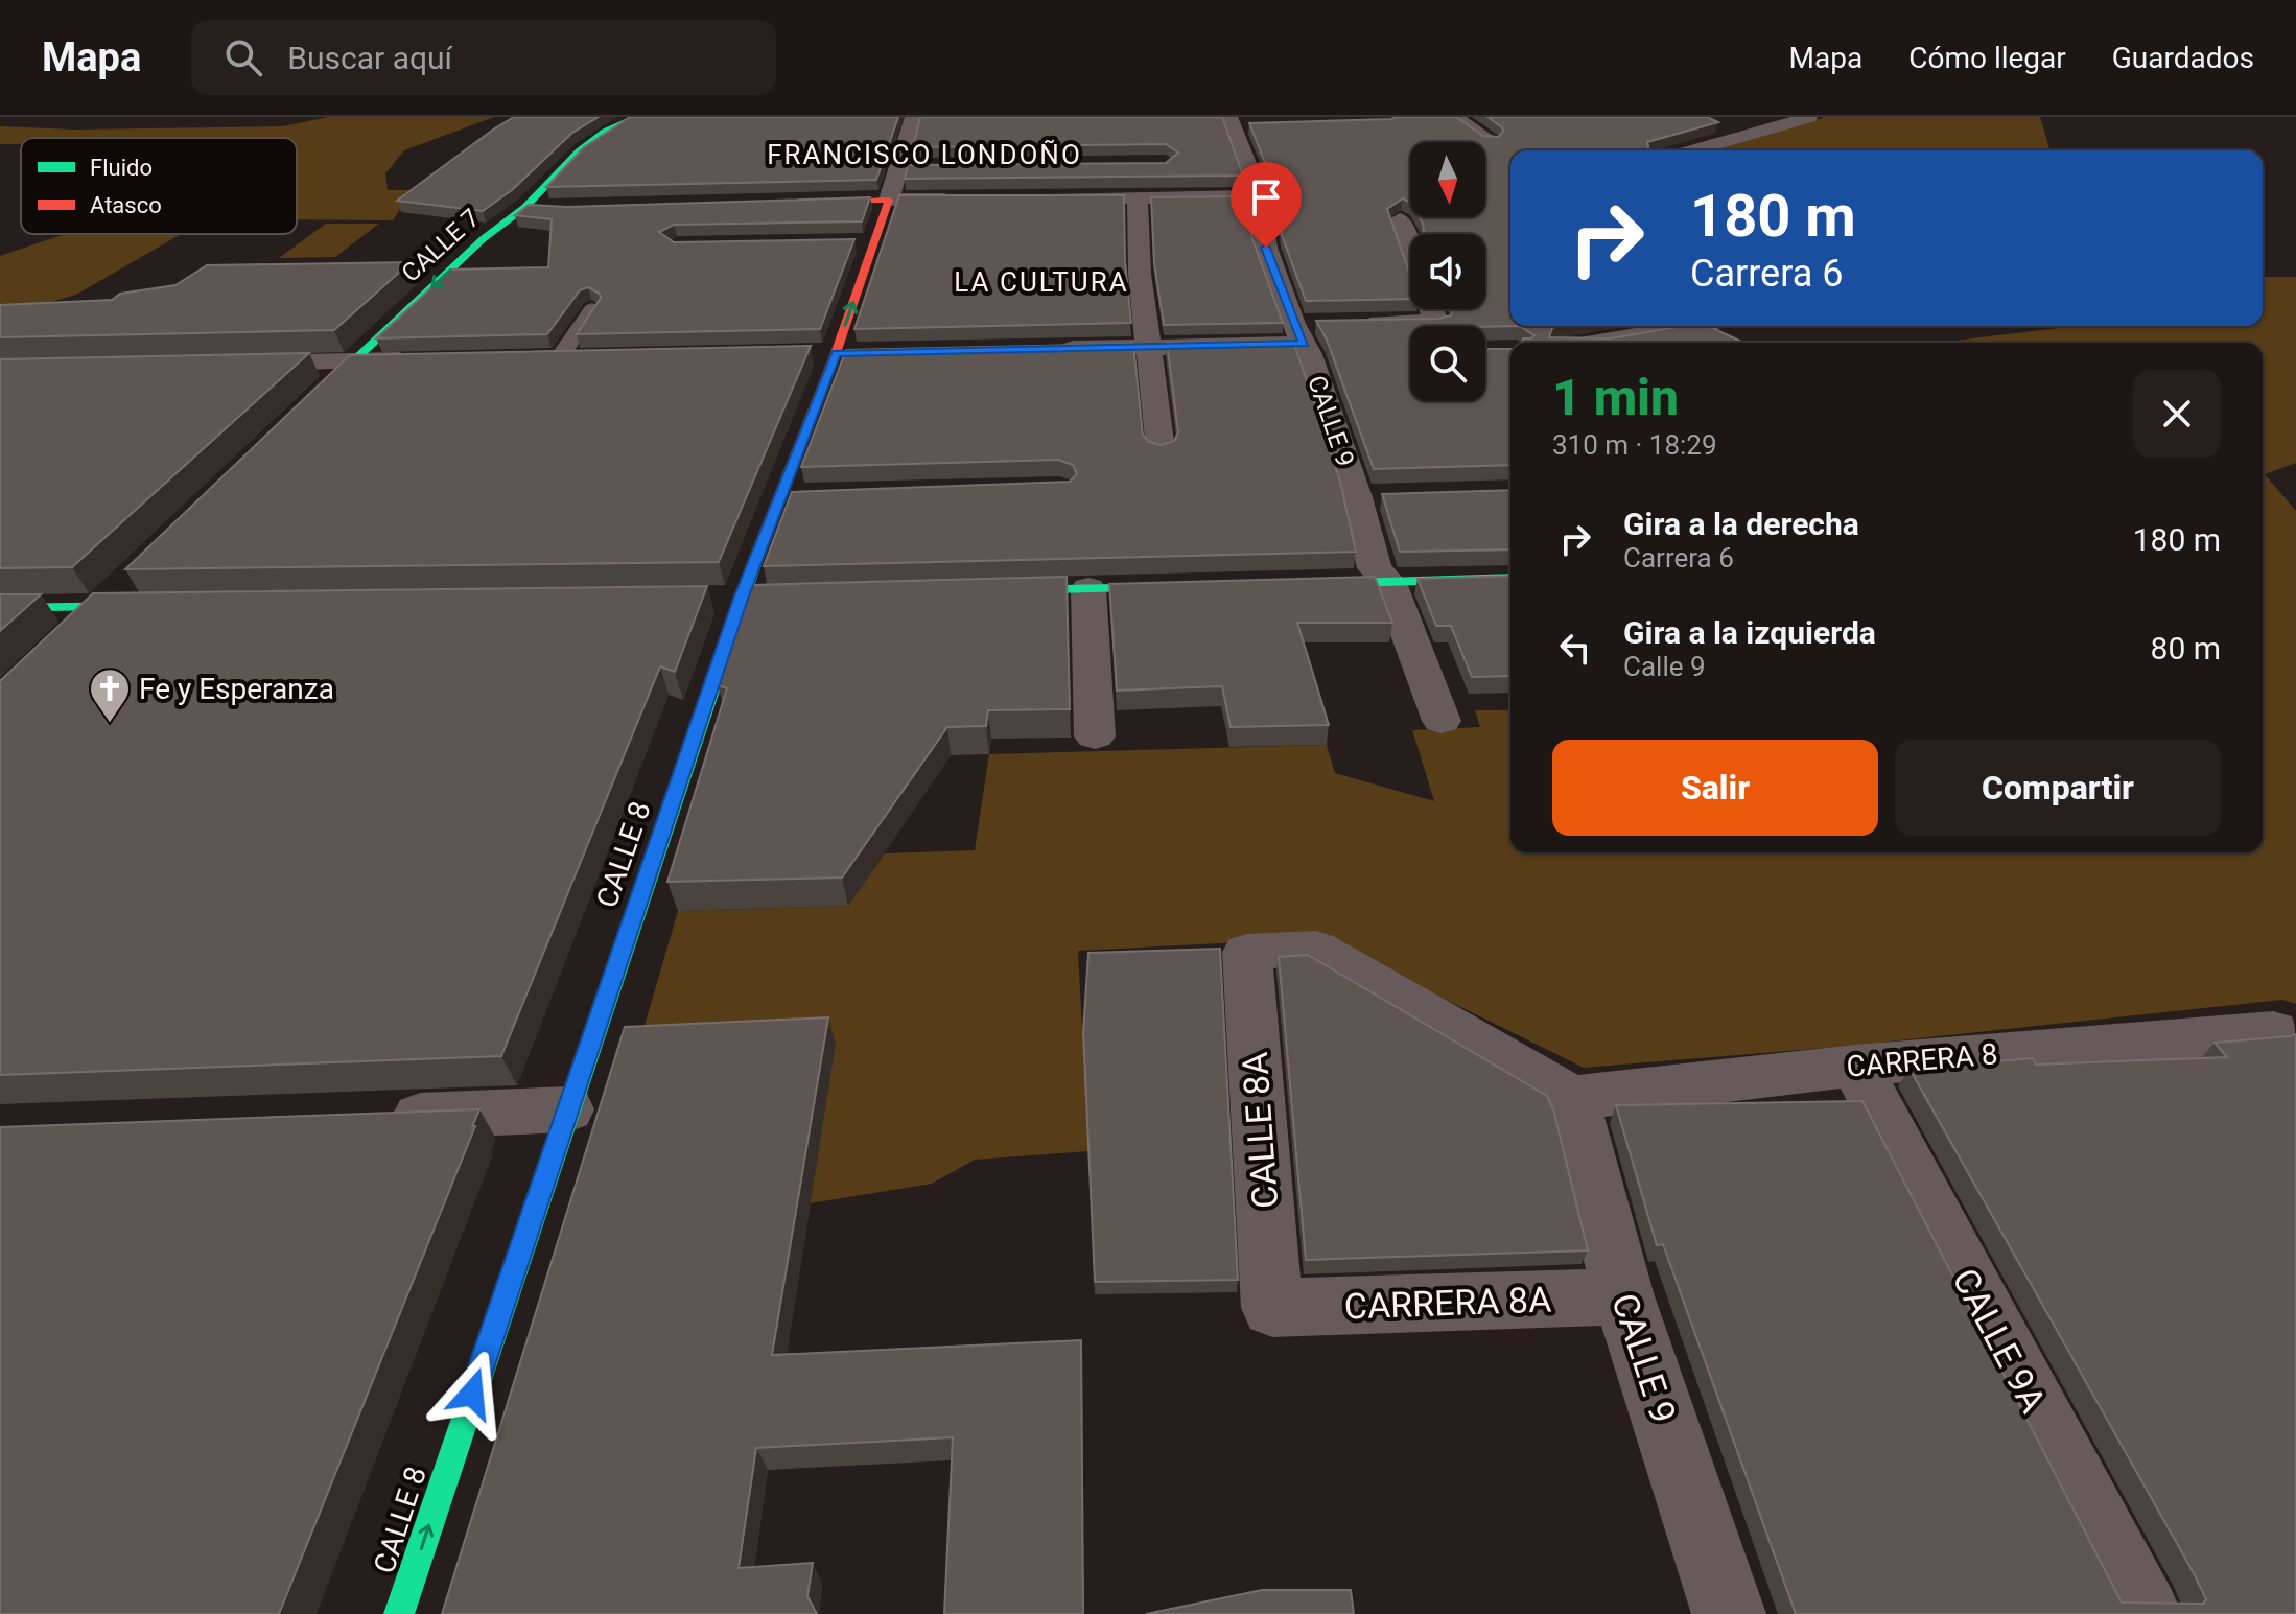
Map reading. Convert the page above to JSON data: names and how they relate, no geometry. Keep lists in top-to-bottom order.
{
  "streets": {
    "main road": ["CALLE 7", "CALLE 8"],
    "street": [
      "CALLE 9",
      "CARRERA 8",
      "CALLE 8A",
      "CARRERA 8A",
      "CALLE 9A"
    ]
  },
  "crossings": [
    ["CALLE 9", "CARRERA 8"],
    ["CALLE 9", "CALLE 8A"],
    ["CALLE 9", "CARRERA 8A"],
    ["CARRERA 8", "CALLE 8A"],
    ["CARRERA 8", "CALLE 9A"],
    ["CALLE 8A", "CARRERA 8A"]
  ],
  "one_way": ["CALLE 7", "CALLE 8"],
  "districts": ["FRANCISCO LONDOÑO", "LA CULTURA"],
  "places": {
    "church": ["Fe y Esperanza"]
  },
  "legend": ["Fluido", "Atasco"],
  "north": "bottom",
  "page": {
    "header": "Mapa",
    "search": "Buscar aquí",
    "nav": ["Mapa", "Cómo llegar", "Guardados"],
    "turn": ["180 m", "Carrera 6"],
    "heading": ["1 min", "310 m · 18:29"],
    "list": [
      {
        "name": "Gira a la derecha",
        "note": "Carrera 6",
        "value": "180 m"
      },
      {
        "name": "Gira a la izquierda",
        "note": "Calle 9",
        "value": "80 m"
      }
    ],
    "buttons": ["Salir", "Compartir"]
  }
}
